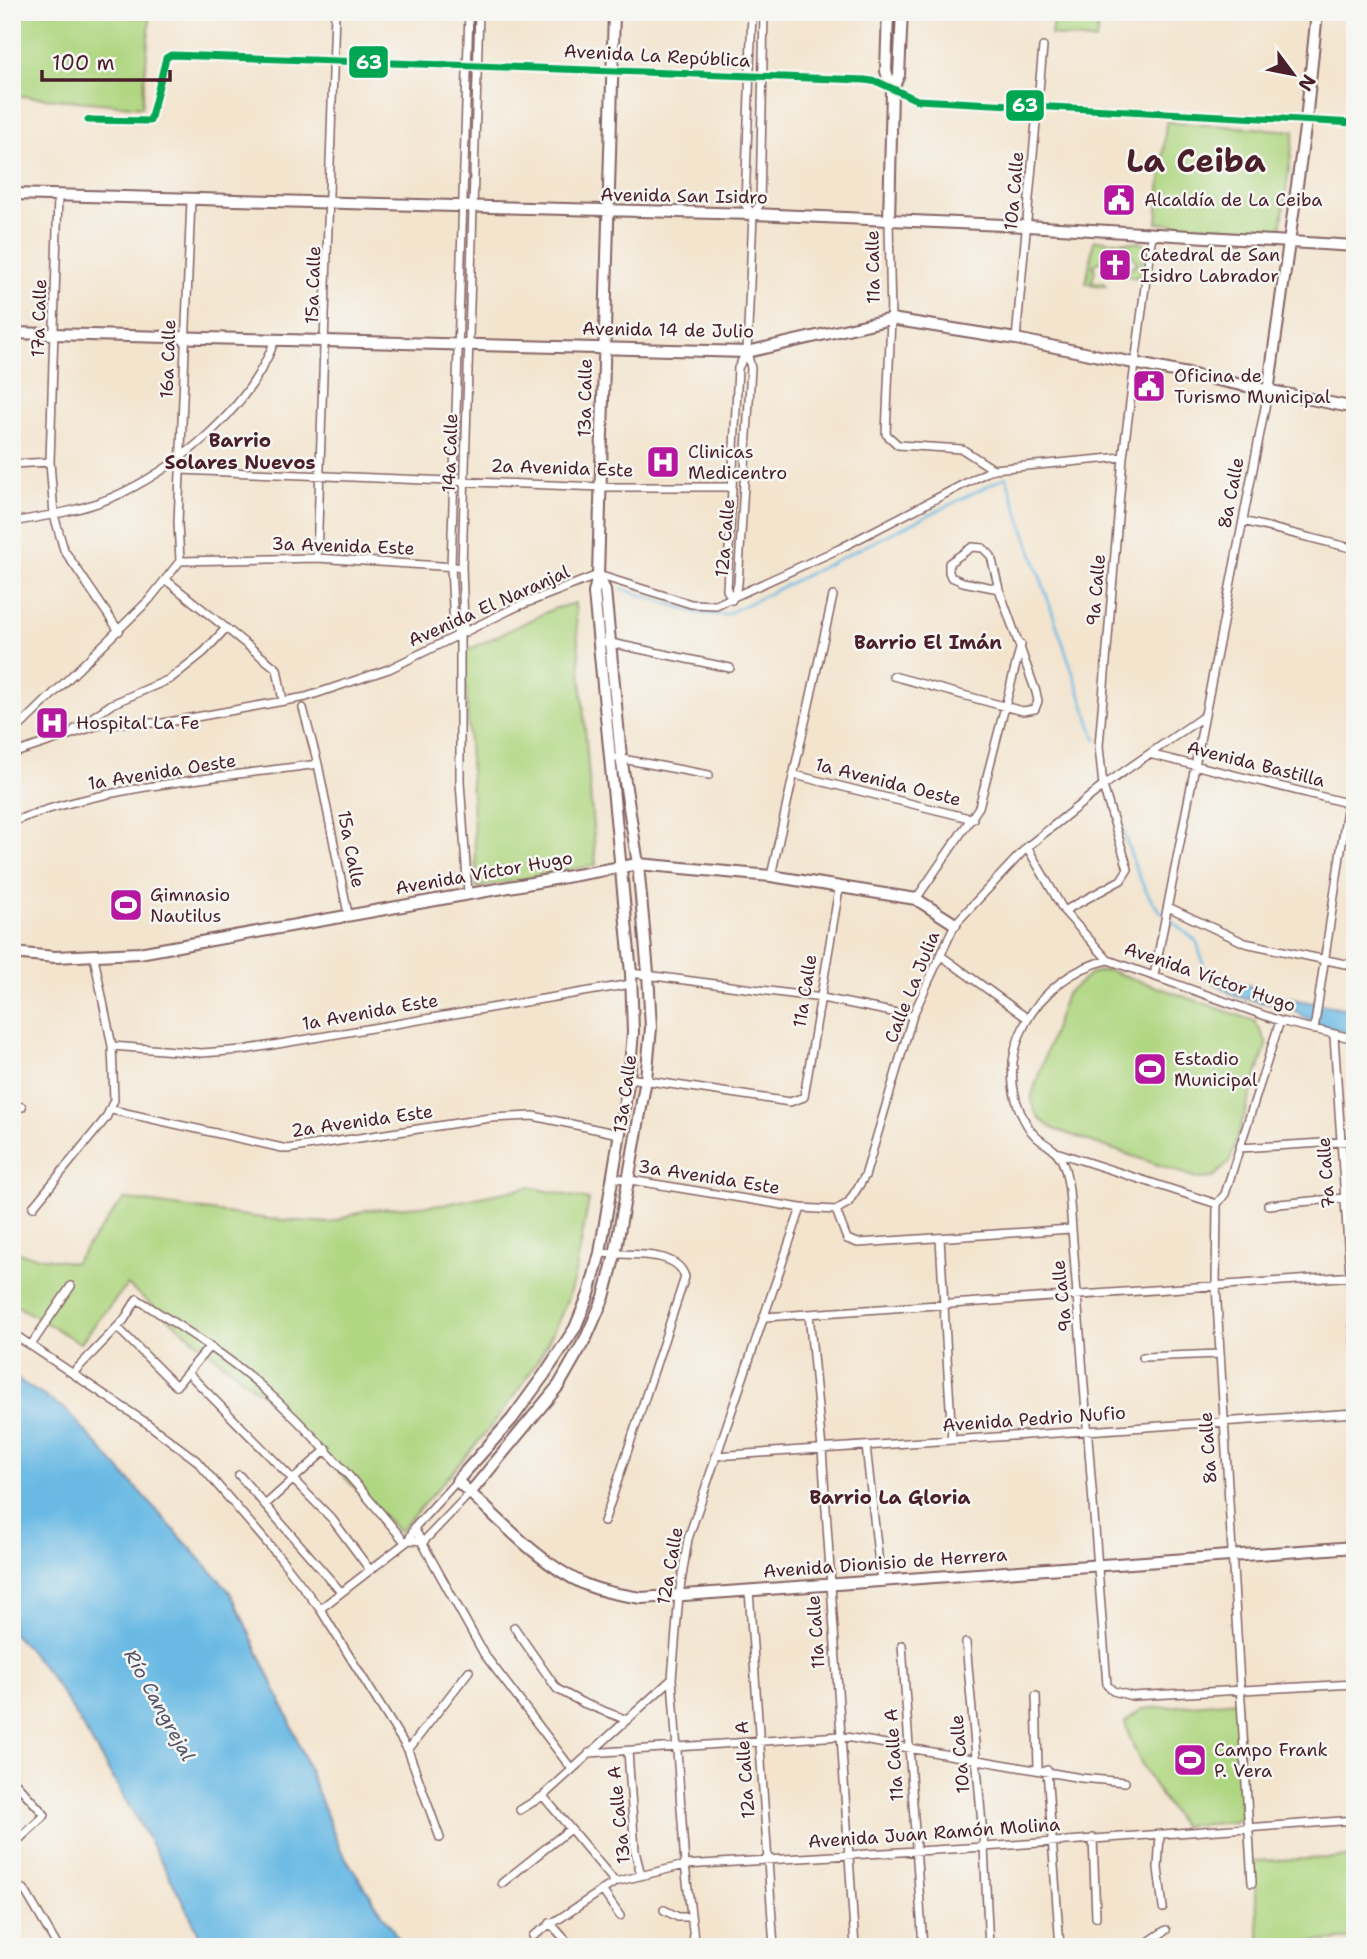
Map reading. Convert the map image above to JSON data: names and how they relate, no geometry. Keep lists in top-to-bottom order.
{
  "streets": {
    "street": [
      "Avenida La República",
      "10a Calle",
      "Avenida San Isidro",
      "11a Calle",
      "15a Calle",
      "17a Calle",
      "Avenida 14 de Julio",
      "16a Calle",
      "13a Calle",
      "14a Calle",
      "2a Avenida Este",
      "8a Calle",
      "12a Calle",
      "3a Avenida Este",
      "9a Calle",
      "Avenida El Naranjal",
      "Avenida Bastilla",
      "1a Avenida Oeste",
      "Avenida Víctor Hugo",
      "Calle La Julia",
      "1a Avenida Este",
      "7a Calle",
      "Avenida Pedrio Nufio",
      "Avenida Dionisio de Herrera",
      "11a Calle A",
      "12a Calle A",
      "13a Calle A",
      "Avenida Juan Ramón Molina"
    ]
  },
  "crossings": [
    ["Avenida La República", "10a Calle"],
    ["Avenida La República", "11a Calle"],
    ["Avenida La República", "15a Calle"],
    ["Avenida La República", "13a Calle"],
    ["Avenida La República", "14a Calle"],
    ["Avenida La República", "8a Calle"],
    ["Avenida La República", "12a Calle"],
    ["10a Calle", "Avenida San Isidro"],
    ["10a Calle", "Avenida 14 de Julio"],
    ["10a Calle", "Avenida Juan Ramón Molina"],
    ["Avenida San Isidro", "11a Calle"],
    ["Avenida San Isidro", "15a Calle"],
    ["Avenida San Isidro", "17a Calle"],
    ["Avenida San Isidro", "16a Calle"],
    ["Avenida San Isidro", "13a Calle"],
    ["Avenida San Isidro", "14a Calle"],
    ["Avenida San Isidro", "8a Calle"],
    ["Avenida San Isidro", "12a Calle"],
    ["Avenida San Isidro", "9a Calle"],
    ["11a Calle", "Avenida 14 de Julio"],
    ["11a Calle", "13a Calle"],
    ["11a Calle", "Avenida El Naranjal"],
    ["11a Calle", "Avenida Víctor Hugo"],
    ["11a Calle", "1a Avenida Este"],
    ["11a Calle", "Avenida Pedrio Nufio"],
    ["11a Calle", "Avenida Dionisio de Herrera"],
    ["11a Calle", "Avenida Juan Ramón Molina"],
    ["15a Calle", "Avenida 14 de Julio"],
    ["15a Calle", "2a Avenida Este"],
    ["15a Calle", "3a Avenida Este"],
    ["15a Calle", "1a Avenida Oeste"],
    ["15a Calle", "Avenida Víctor Hugo"],
    ["17a Calle", "Avenida 14 de Julio"],
    ["Avenida 14 de Julio", "16a Calle"],
    ["Avenida 14 de Julio", "13a Calle"],
    ["Avenida 14 de Julio", "14a Calle"],
    ["Avenida 14 de Julio", "8a Calle"],
    ["Avenida 14 de Julio", "12a Calle"],
    ["Avenida 14 de Julio", "9a Calle"],
    ["16a Calle", "2a Avenida Este"],
    ["16a Calle", "3a Avenida Este"],
    ["13a Calle", "2a Avenida Este"],
    ["13a Calle", "3a Avenida Este"],
    ["13a Calle", "Avenida El Naranjal"],
    ["13a Calle", "Avenida Víctor Hugo"],
    ["13a Calle", "1a Avenida Este"],
    ["13a Calle", "Avenida Dionisio de Herrera"],
    ["14a Calle", "2a Avenida Este"],
    ["14a Calle", "3a Avenida Este"],
    ["14a Calle", "Avenida El Naranjal"],
    ["14a Calle", "Avenida Víctor Hugo"],
    ["2a Avenida Este", "12a Calle"],
    ["8a Calle", "9a Calle"],
    ["8a Calle", "Avenida Bastilla"],
    ["8a Calle", "Avenida Víctor Hugo"],
    ["8a Calle", "Calle La Julia"],
    ["8a Calle", "Avenida Pedrio Nufio"],
    ["8a Calle", "Avenida Dionisio de Herrera"],
    ["8a Calle", "Avenida Juan Ramón Molina"],
    ["12a Calle", "3a Avenida Este"],
    ["12a Calle", "Avenida El Naranjal"],
    ["12a Calle", "Avenida Pedrio Nufio"],
    ["12a Calle", "Avenida Dionisio de Herrera"],
    ["12a Calle", "Avenida Juan Ramón Molina"],
    ["9a Calle", "Avenida El Naranjal"],
    ["9a Calle", "Avenida Víctor Hugo"],
    ["9a Calle", "Calle La Julia"],
    ["9a Calle", "Avenida Pedrio Nufio"],
    ["9a Calle", "Avenida Dionisio de Herrera"],
    ["Avenida Bastilla", "Calle La Julia"],
    ["Avenida Víctor Hugo", "Calle La Julia"],
    ["Avenida Víctor Hugo", "7a Calle"],
    ["Avenida Dionisio de Herrera", "12a Calle A"],
    ["11a Calle A", "Avenida Juan Ramón Molina"],
    ["12a Calle A", "Avenida Juan Ramón Molina"],
    ["13a Calle A", "Avenida Juan Ramón Molina"]
  ],
  "districts": [
    "La Ceiba",
    "Barrio Solares Nuevos",
    "Barrio El Imán",
    "Barrio La Gloria"
  ],
  "water": ["Río Cangrejal"],
  "places": {
    "public building": ["Alcaldía de La Ceiba", "Oficina de Turismo Municipal"],
    "church": ["Catedral de San Isidro Labrador"],
    "hospital": ["Clinicas Medicentro", "Hospital La Fe"],
    "sports": ["Gimnasio Nautilus", "Estadio Municipal", "Campo Frank P. Vera"]
  },
  "lines": ["transit line 63"],
  "scale_bar": "100 m",
  "north": "bottom right"
}
